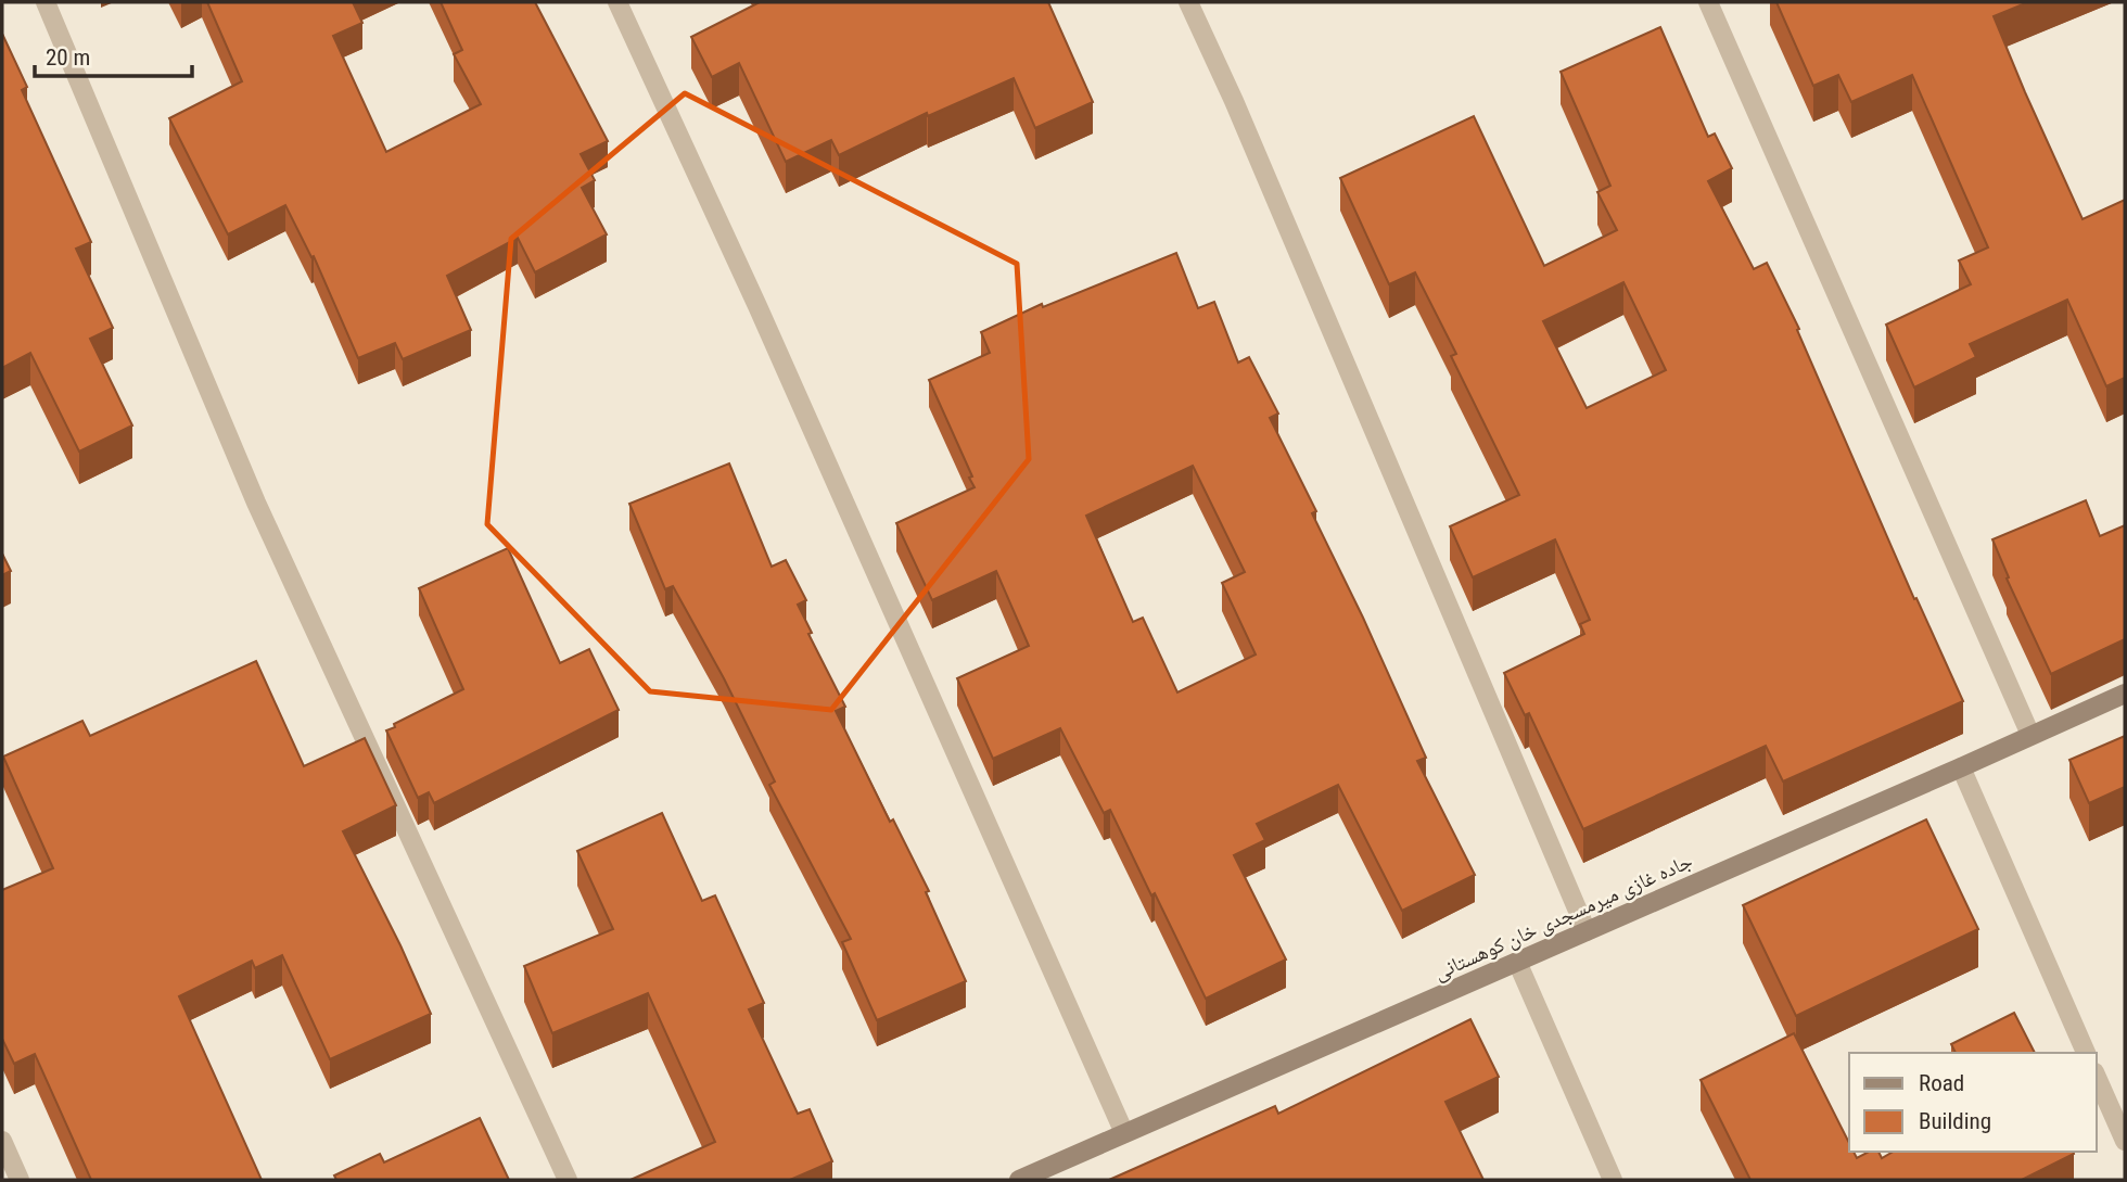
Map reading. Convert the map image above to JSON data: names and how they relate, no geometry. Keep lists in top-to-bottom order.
{
  "streets": {
    "main road": ["جاده غازی میرمسجدی خان کوهستانی"]
  },
  "legend": ["Road", "Building"],
  "scale_bar": "20 m"
}
